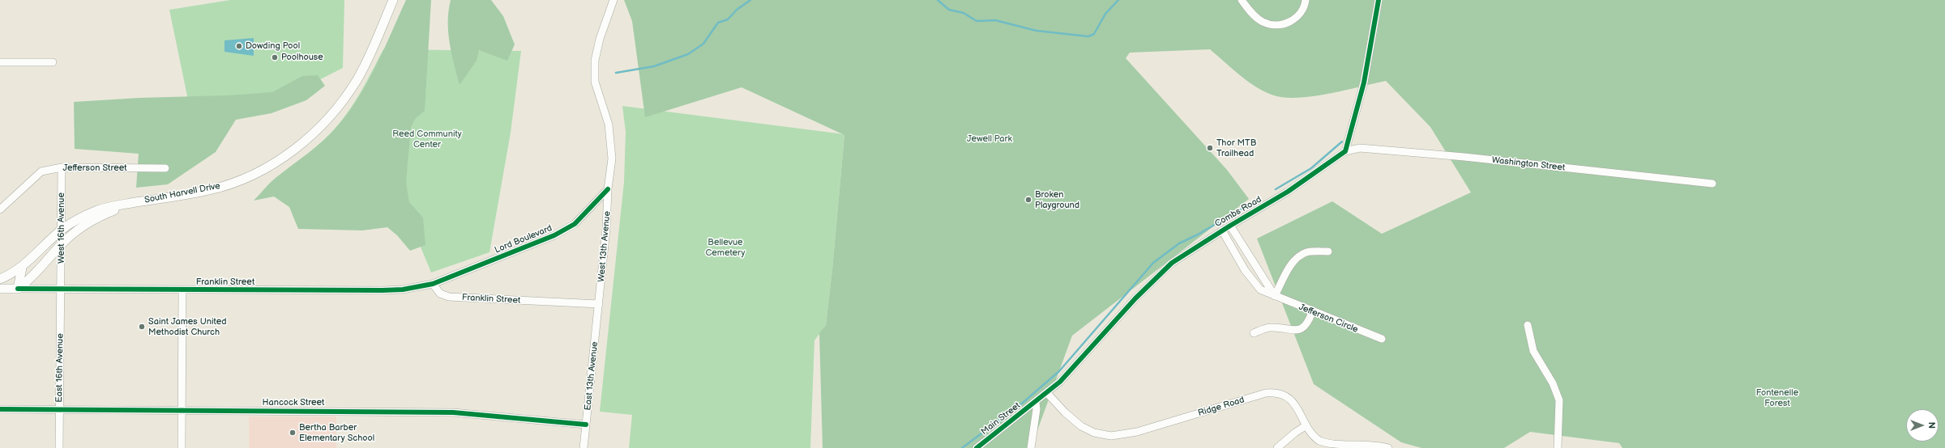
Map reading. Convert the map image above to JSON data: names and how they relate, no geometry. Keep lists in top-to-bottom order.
{
  "streets": {
    "main road": ["South Harvell Drive", "Franklin Street"],
    "street": [
      "Washington Street",
      "Jefferson Street",
      "Combs Road",
      "West 16th Avenue",
      "Lord Boulevard",
      "West 13th Avenue",
      "Jefferson Circle",
      "East 16th Avenue",
      "East 13th Avenue",
      "Hancock Street",
      "Ridge Road",
      "Main Street"
    ]
  },
  "crossings": [
    ["Washington Street", "Combs Road"],
    ["Jefferson Street", "West 16th Avenue"],
    ["South Harvell Drive", "West 16th Avenue"],
    ["South Harvell Drive", "Franklin Street"],
    ["Combs Road", "Jefferson Circle"],
    ["Combs Road", "Ridge Road"],
    ["Combs Road", "Main Street"],
    ["West 16th Avenue", "Franklin Street"],
    ["West 16th Avenue", "East 16th Avenue"],
    ["Lord Boulevard", "West 13th Avenue"],
    ["Lord Boulevard", "Franklin Street"],
    ["West 13th Avenue", "Franklin Street"],
    ["West 13th Avenue", "East 13th Avenue"],
    ["Franklin Street", "East 16th Avenue"],
    ["Franklin Street", "East 13th Avenue"],
    ["East 16th Avenue", "Hancock Street"],
    ["East 13th Avenue", "Hancock Street"]
  ],
  "parks": [
    "Reed Community Center",
    "Jewell Park",
    "Bellevue Cemetery",
    "Fontenelle Forest"
  ],
  "places": [
    "Dowding Pool",
    "Poolhouse",
    "Thor MTB Trailhead",
    "Broken Playground",
    "Saint James United Methodist Church",
    "Bertha Barber Elementary School"
  ],
  "north": "right"
}
